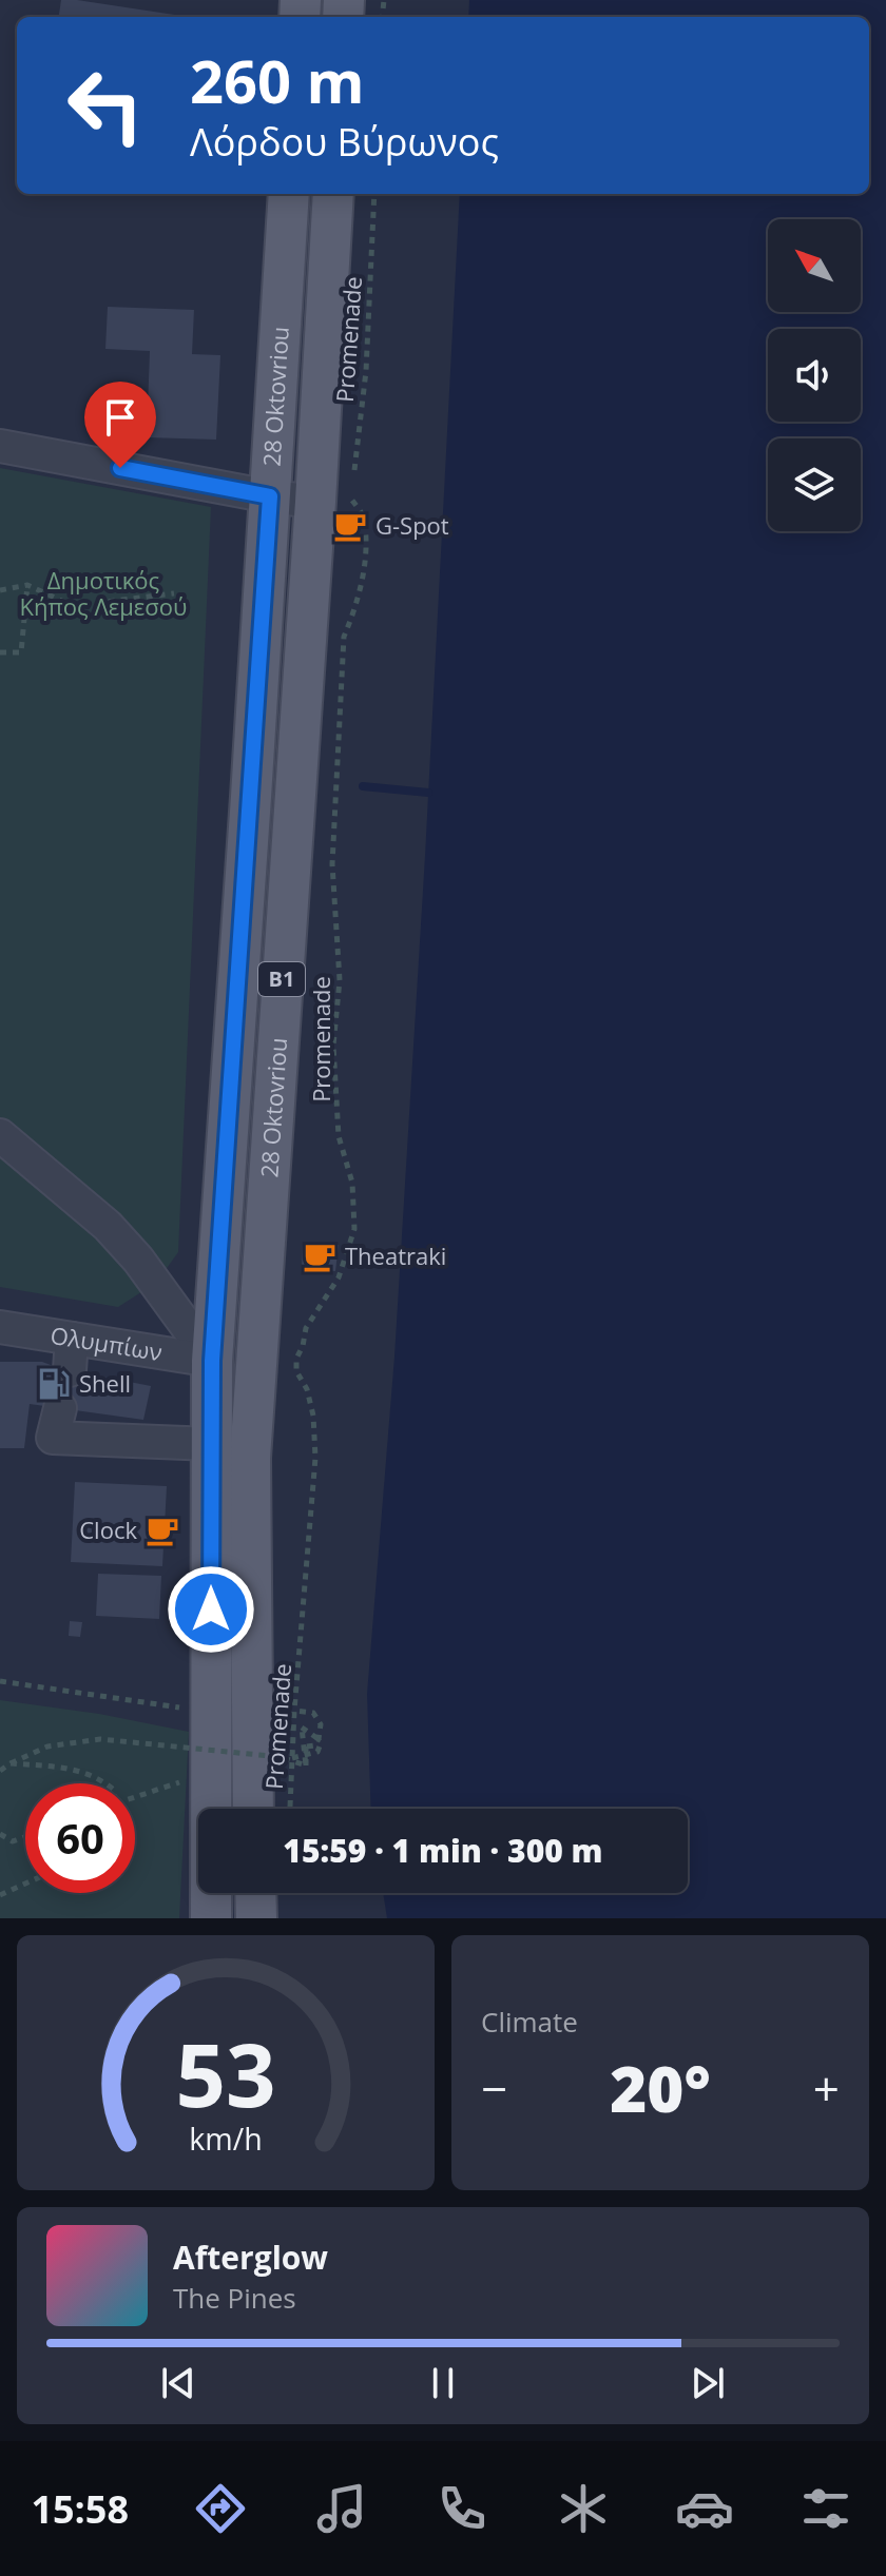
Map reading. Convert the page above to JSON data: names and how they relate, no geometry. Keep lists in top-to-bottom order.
{
  "streets": {
    "main road": ["28 Oktovriou", "B1"],
    "street": ["Ολυμπίων"],
    "path": ["Promenade"]
  },
  "crossings": [
    ["28 Oktovriou", "Ολυμπίων"]
  ],
  "parks": ["Δημοτικός Κήπος Λεμεσού"],
  "places": {
    "cafe": ["G-Spot", "Theatraki", "Clock"],
    "fuel station": ["Shell"]
  },
  "north": "top left",
  "page": {
    "turn": ["260 m", "Λόρδου Βύρωνος"],
    "limit": "60",
    "trip": "15:59 · 1 min · 300 m",
    "tile": "Climate",
    "heat": ["−", "20°", "+"],
    "song": ["Afterglow", "The Pines"],
    "tabs": "15:58",
    "gauge": ["53", "km/h"]
  }
}
